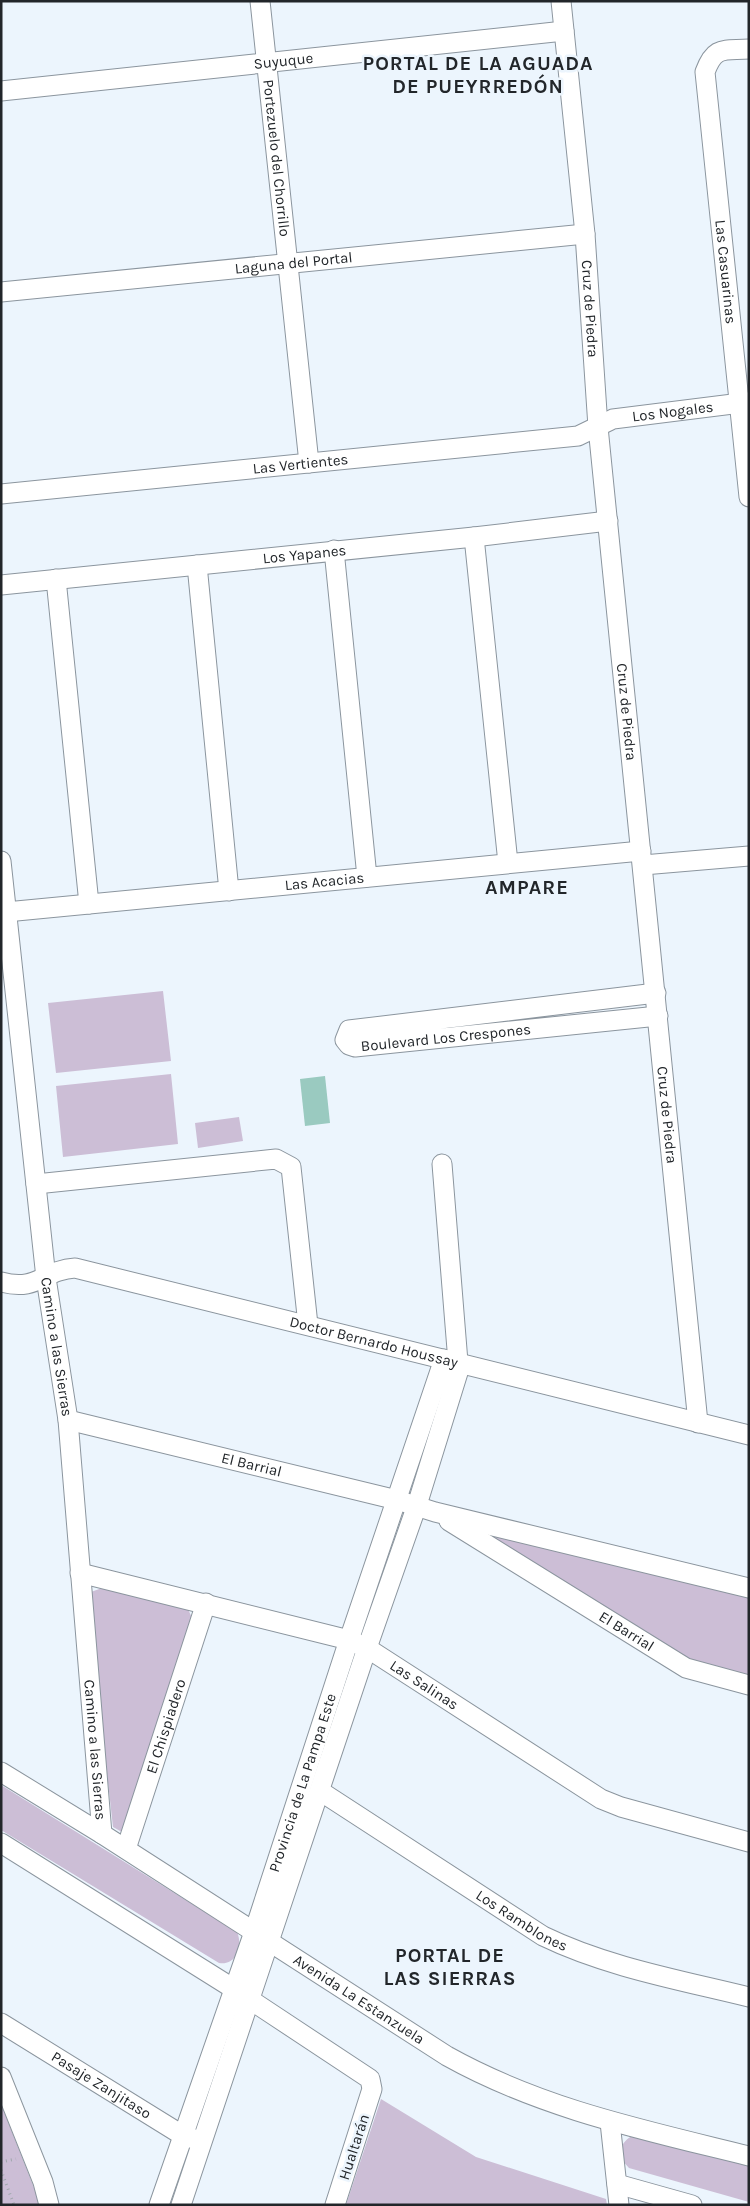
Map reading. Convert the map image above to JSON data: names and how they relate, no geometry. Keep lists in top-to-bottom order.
{
  "streets": {
    "street": [
      "Suyuque",
      "Portezuelo del Chorrillo",
      "Laguna del Portal",
      "Las Casuarinas",
      "Cruz de Piedra",
      "Los Nogales",
      "Las Vertientes",
      "Los Yapanes",
      "Las Acacias",
      "Boulevard Los Crespones",
      "Doctor Bernardo Houssay",
      "Camino a las Sierras",
      "El Barrial",
      "Las Salinas",
      "El Chispiadero",
      "Provincia de La Pampa Este",
      "Los Ramblones",
      "Avenida La Estanzuela",
      "Pasaje Zanjitaso",
      "Hualtarán"
    ]
  },
  "crossings": [
    ["Suyuque", "Portezuelo del Chorrillo"],
    ["Suyuque", "Cruz de Piedra"],
    ["Portezuelo del Chorrillo", "Laguna del Portal"],
    ["Portezuelo del Chorrillo", "Las Vertientes"],
    ["Laguna del Portal", "Cruz de Piedra"],
    ["Las Casuarinas", "Los Nogales"],
    ["Cruz de Piedra", "Los Nogales"],
    ["Cruz de Piedra", "Las Vertientes"],
    ["Cruz de Piedra", "Los Yapanes"],
    ["Cruz de Piedra", "Las Acacias"],
    ["Cruz de Piedra", "Boulevard Los Crespones"],
    ["Cruz de Piedra", "Doctor Bernardo Houssay"],
    ["Los Nogales", "Las Vertientes"],
    ["Las Acacias", "Camino a las Sierras"],
    ["Doctor Bernardo Houssay", "Camino a las Sierras"],
    ["Doctor Bernardo Houssay", "Provincia de La Pampa Este"],
    ["Camino a las Sierras", "El Barrial"],
    ["Camino a las Sierras", "Las Salinas"],
    ["Camino a las Sierras", "Avenida La Estanzuela"],
    ["El Barrial", "Provincia de La Pampa Este"],
    ["Las Salinas", "El Chispiadero"],
    ["Las Salinas", "Provincia de La Pampa Este"],
    ["El Chispiadero", "Avenida La Estanzuela"],
    ["Provincia de La Pampa Este", "Los Ramblones"],
    ["Provincia de La Pampa Este", "Avenida La Estanzuela"],
    ["Provincia de La Pampa Este", "Pasaje Zanjitaso"],
    ["Provincia de La Pampa Este", "Hualtarán"]
  ],
  "districts": ["PORTAL DE LA AGUADA DE PUEYRREDÓN", "AMPARE", "PORTAL DE LAS SIERRAS"]
}
